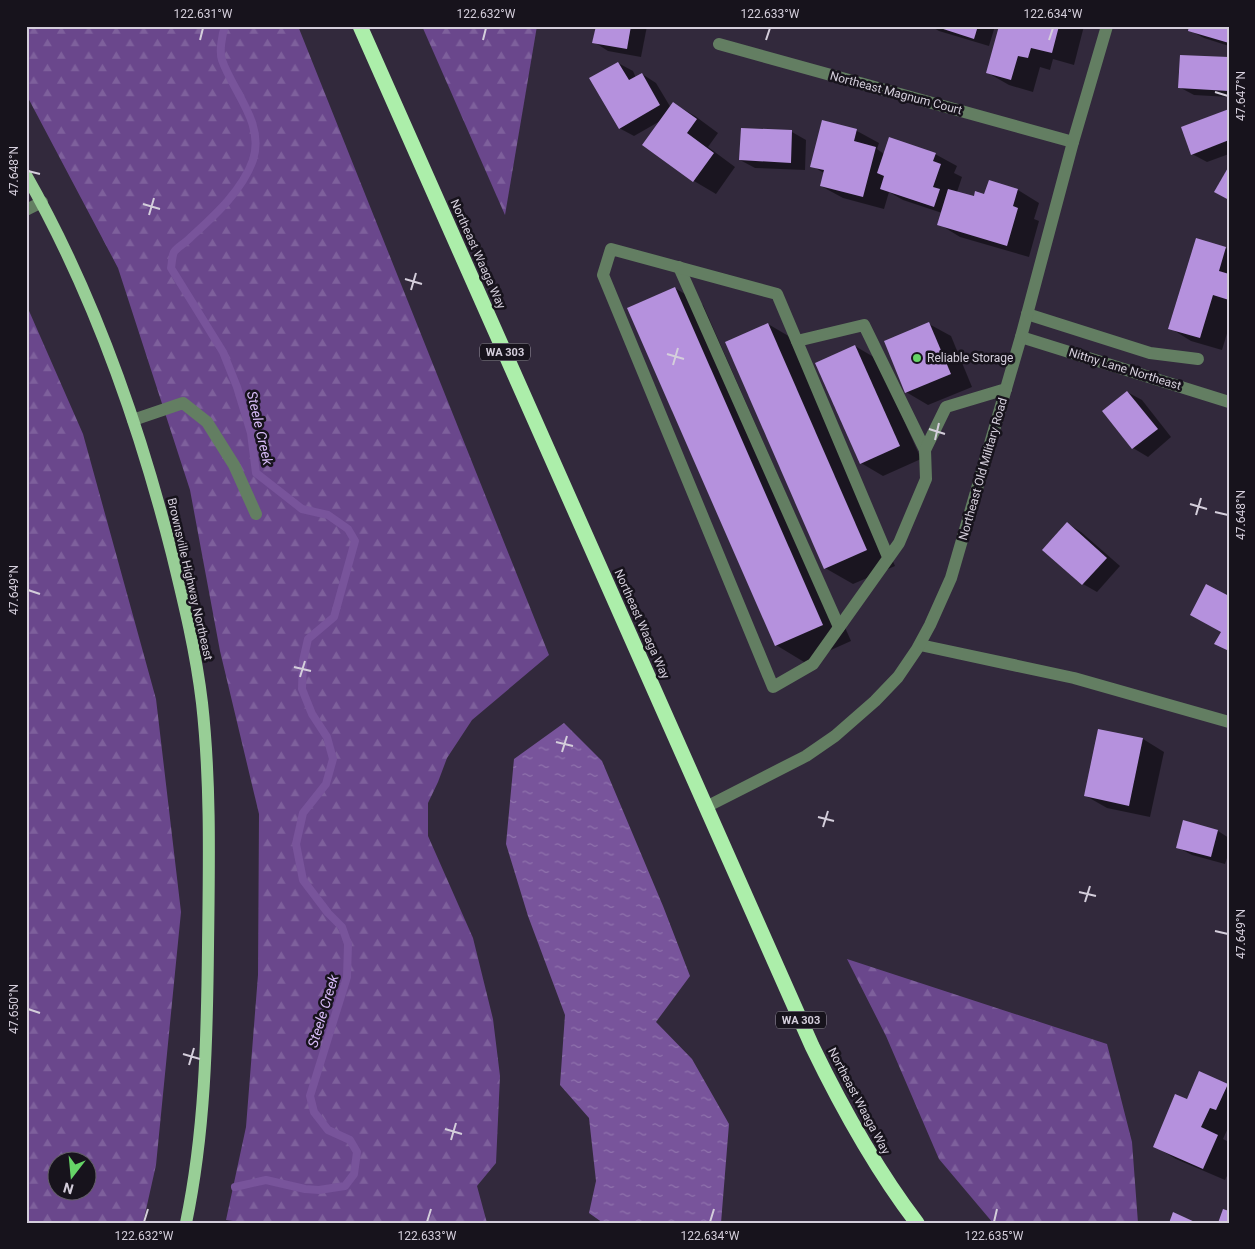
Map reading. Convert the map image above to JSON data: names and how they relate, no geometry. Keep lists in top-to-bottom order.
{
  "streets": {
    "highway": ["Northeast Waaga Way", "WA 303"],
    "main road": ["Brownsville Highway Northeast"],
    "street": ["Northeast Magnum Court", "Nittny Lane Northeast", "Northeast Old Military Road"]
  },
  "crossings": [
    ["Northeast Magnum Court", "Northeast Old Military Road"],
    ["Northeast Waaga Way", "Northeast Old Military Road"],
    ["Nittny Lane Northeast", "Northeast Old Military Road"]
  ],
  "water": ["Steele Creek"],
  "places": ["Reliable Storage"],
  "north": "bottom",
  "coordinates": [
    "122.631°W",
    "122.632°W",
    "122.633°W",
    "122.634°W",
    "47.647°N",
    "47.648°N",
    "47.649°N",
    "47.650°N",
    "122.635°W"
  ]
}
